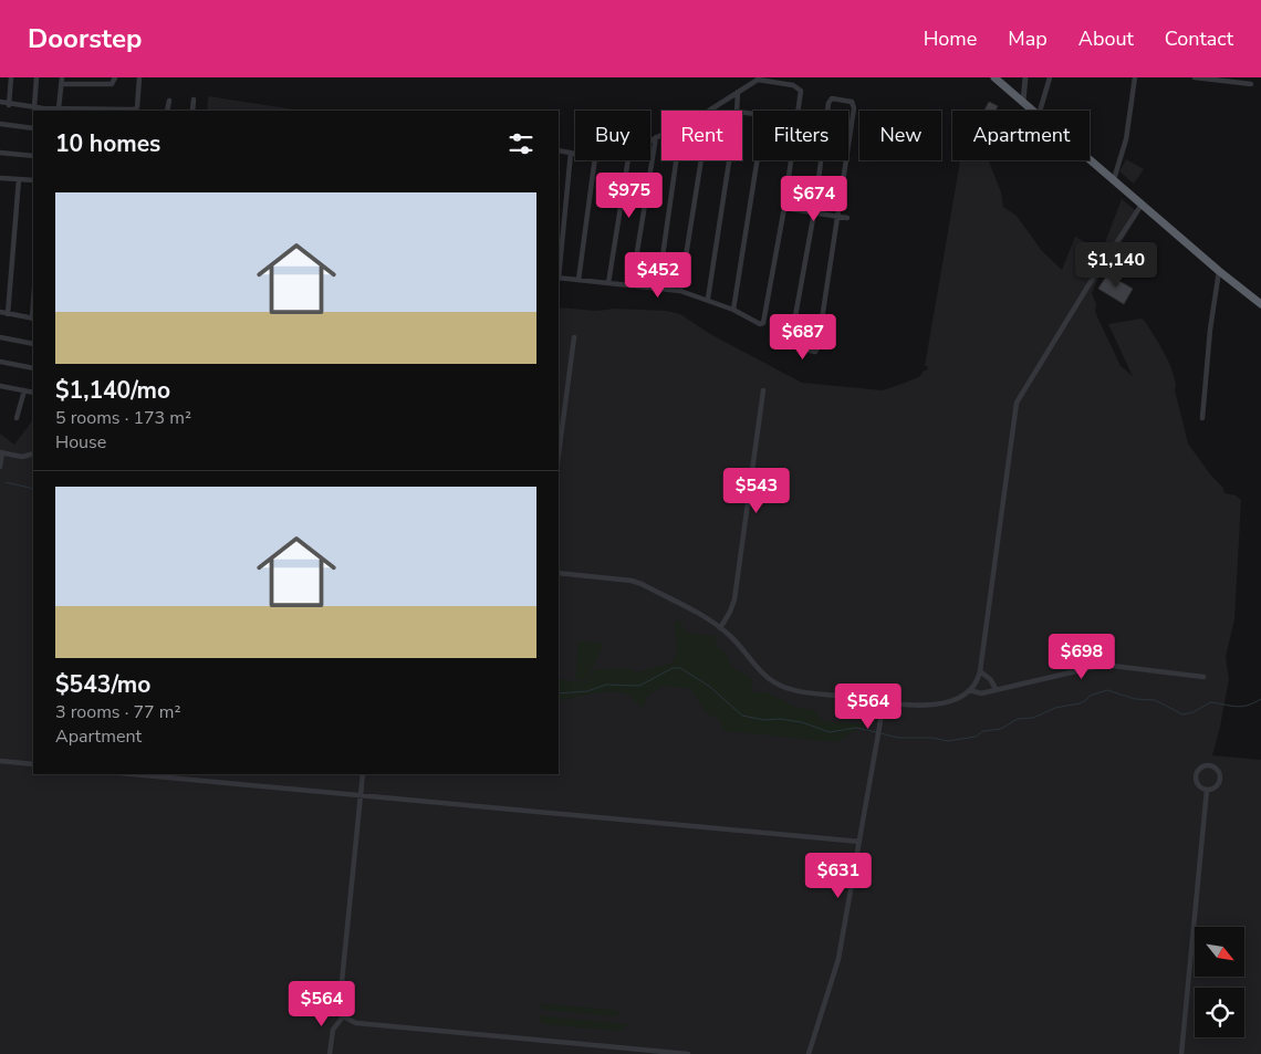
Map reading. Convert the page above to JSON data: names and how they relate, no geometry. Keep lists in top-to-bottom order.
{
  "north": "bottom right",
  "page": {
    "header": "Doorstep",
    "nav": [
      "Home",
      "Map",
      "About",
      "Contact"
    ],
    "chip": [
      "Buy",
      "Rent",
      "Filters",
      "New",
      "Apartment"
    ],
    "heading": "10 homes",
    "price": [
      "$975",
      "$674",
      "$1,140",
      "$452",
      "$687",
      "$543",
      "$698",
      "$564",
      "$631",
      "$564"
    ],
    "list": [
      {
        "name": "$1,140/mo",
        "note": "5 rooms · 173 m² · House"
      },
      {
        "name": "$543/mo",
        "note": "3 rooms · 77 m² · Apartment"
      }
    ]
  }
}
